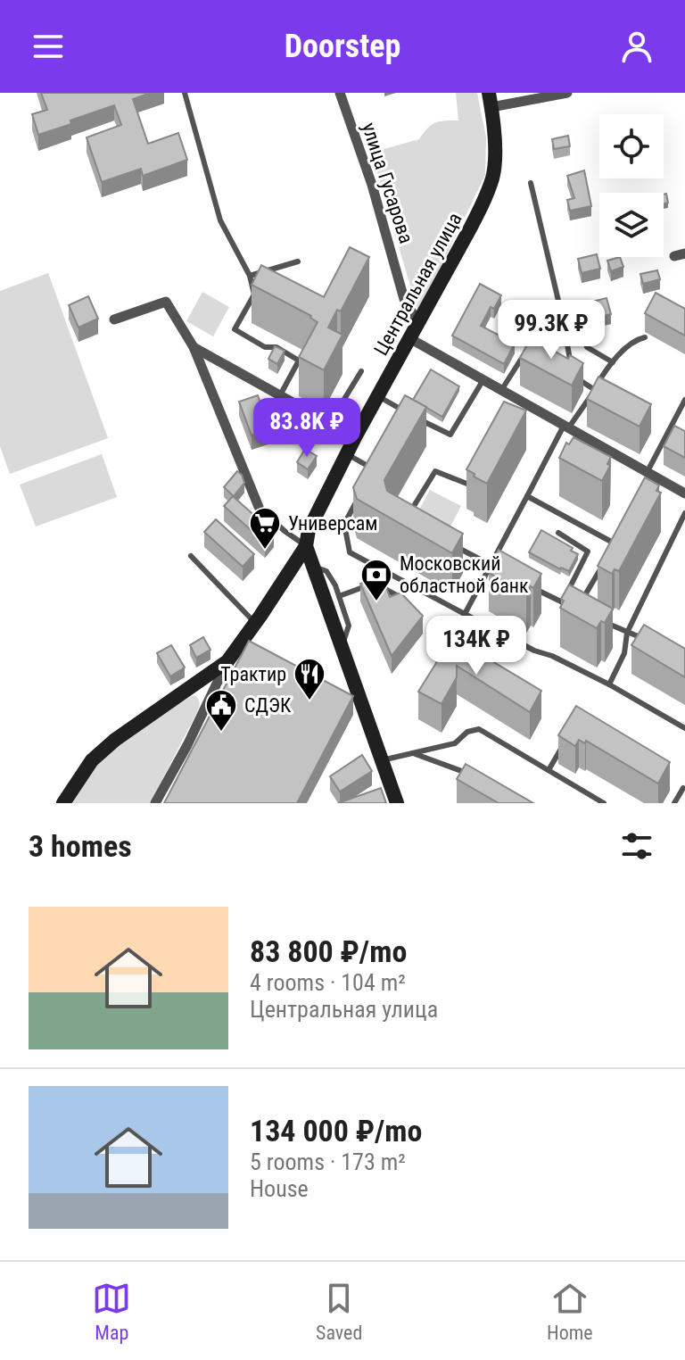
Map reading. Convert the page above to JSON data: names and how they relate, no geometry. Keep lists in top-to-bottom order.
{
  "streets": {
    "main road": ["Центральная улица"],
    "street": ["улица Гусарова"]
  },
  "crossings": [
    ["улица Гусарова", "Центральная улица"]
  ],
  "places": {
    "supermarket": ["Универсам"],
    "bank": ["Московский областной банк"],
    "restaurant": ["Трактир"],
    "public building": ["СДЭК"]
  },
  "page": {
    "header": "Doorstep",
    "price": ["99.3K ₽", "83.8K ₽", "134K ₽"],
    "heading": "3 homes",
    "list": [
      {
        "name": "83 800 ₽/mo",
        "note": "4 rooms · 104 m² · Центральная улица"
      },
      {
        "name": "134 000 ₽/mo",
        "note": "5 rooms · 173 m² · House"
      }
    ],
    "tabs": ["Map", "Saved", "Home"]
  }
}
